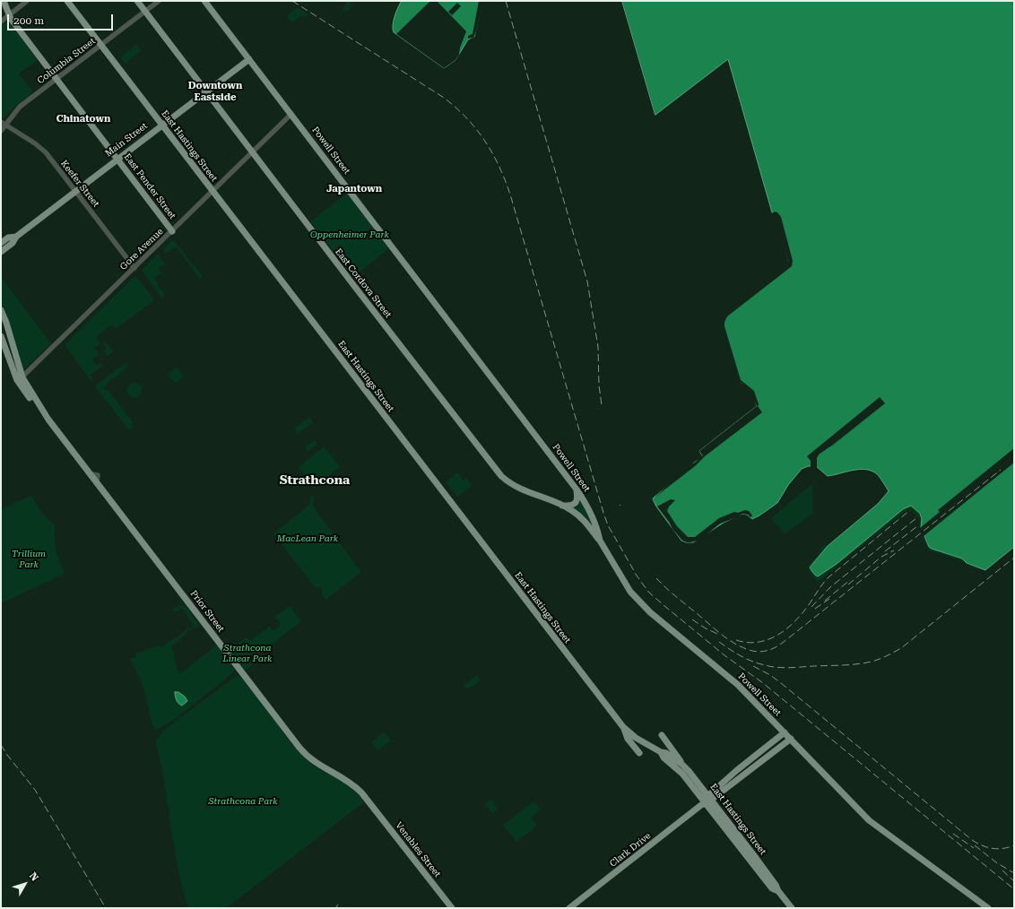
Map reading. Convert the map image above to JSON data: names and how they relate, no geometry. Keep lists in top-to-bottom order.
{
  "streets": {
    "main road": [
      "Main Street",
      "East Hastings Street",
      "Powell Street",
      "East Pender Street",
      "East Cordova Street",
      "Prior Street",
      "Venables Street",
      "Clark Drive"
    ],
    "street": ["Columbia Street", "Keefer Street", "Gore Avenue"]
  },
  "crossings": [
    ["Columbia Street", "East Hastings Street"],
    ["Columbia Street", "Keefer Street"],
    ["Columbia Street", "East Pender Street"],
    ["Columbia Street", "East Cordova Street"],
    ["Main Street", "East Hastings Street"],
    ["Main Street", "Powell Street"],
    ["Main Street", "Keefer Street"],
    ["Main Street", "East Pender Street"],
    ["Main Street", "East Cordova Street"],
    ["East Hastings Street", "Gore Avenue"],
    ["East Hastings Street", "Clark Drive"],
    ["Powell Street", "Gore Avenue"],
    ["Powell Street", "East Cordova Street"],
    ["Powell Street", "Clark Drive"],
    ["Keefer Street", "Gore Avenue"],
    ["East Pender Street", "Gore Avenue"],
    ["Gore Avenue", "East Cordova Street"],
    ["Gore Avenue", "Prior Street"],
    ["Prior Street", "Venables Street"]
  ],
  "districts": [
    "Downtown Eastside",
    "Chinatown",
    "Japantown",
    "Strathcona"
  ],
  "parks": [
    "Oppenheimer Park",
    "MacLean Park",
    "Trillium Park",
    "Strathcona Linear Park",
    "Strathcona Park"
  ],
  "scale_bar": "200 m",
  "north": "top right"
}
